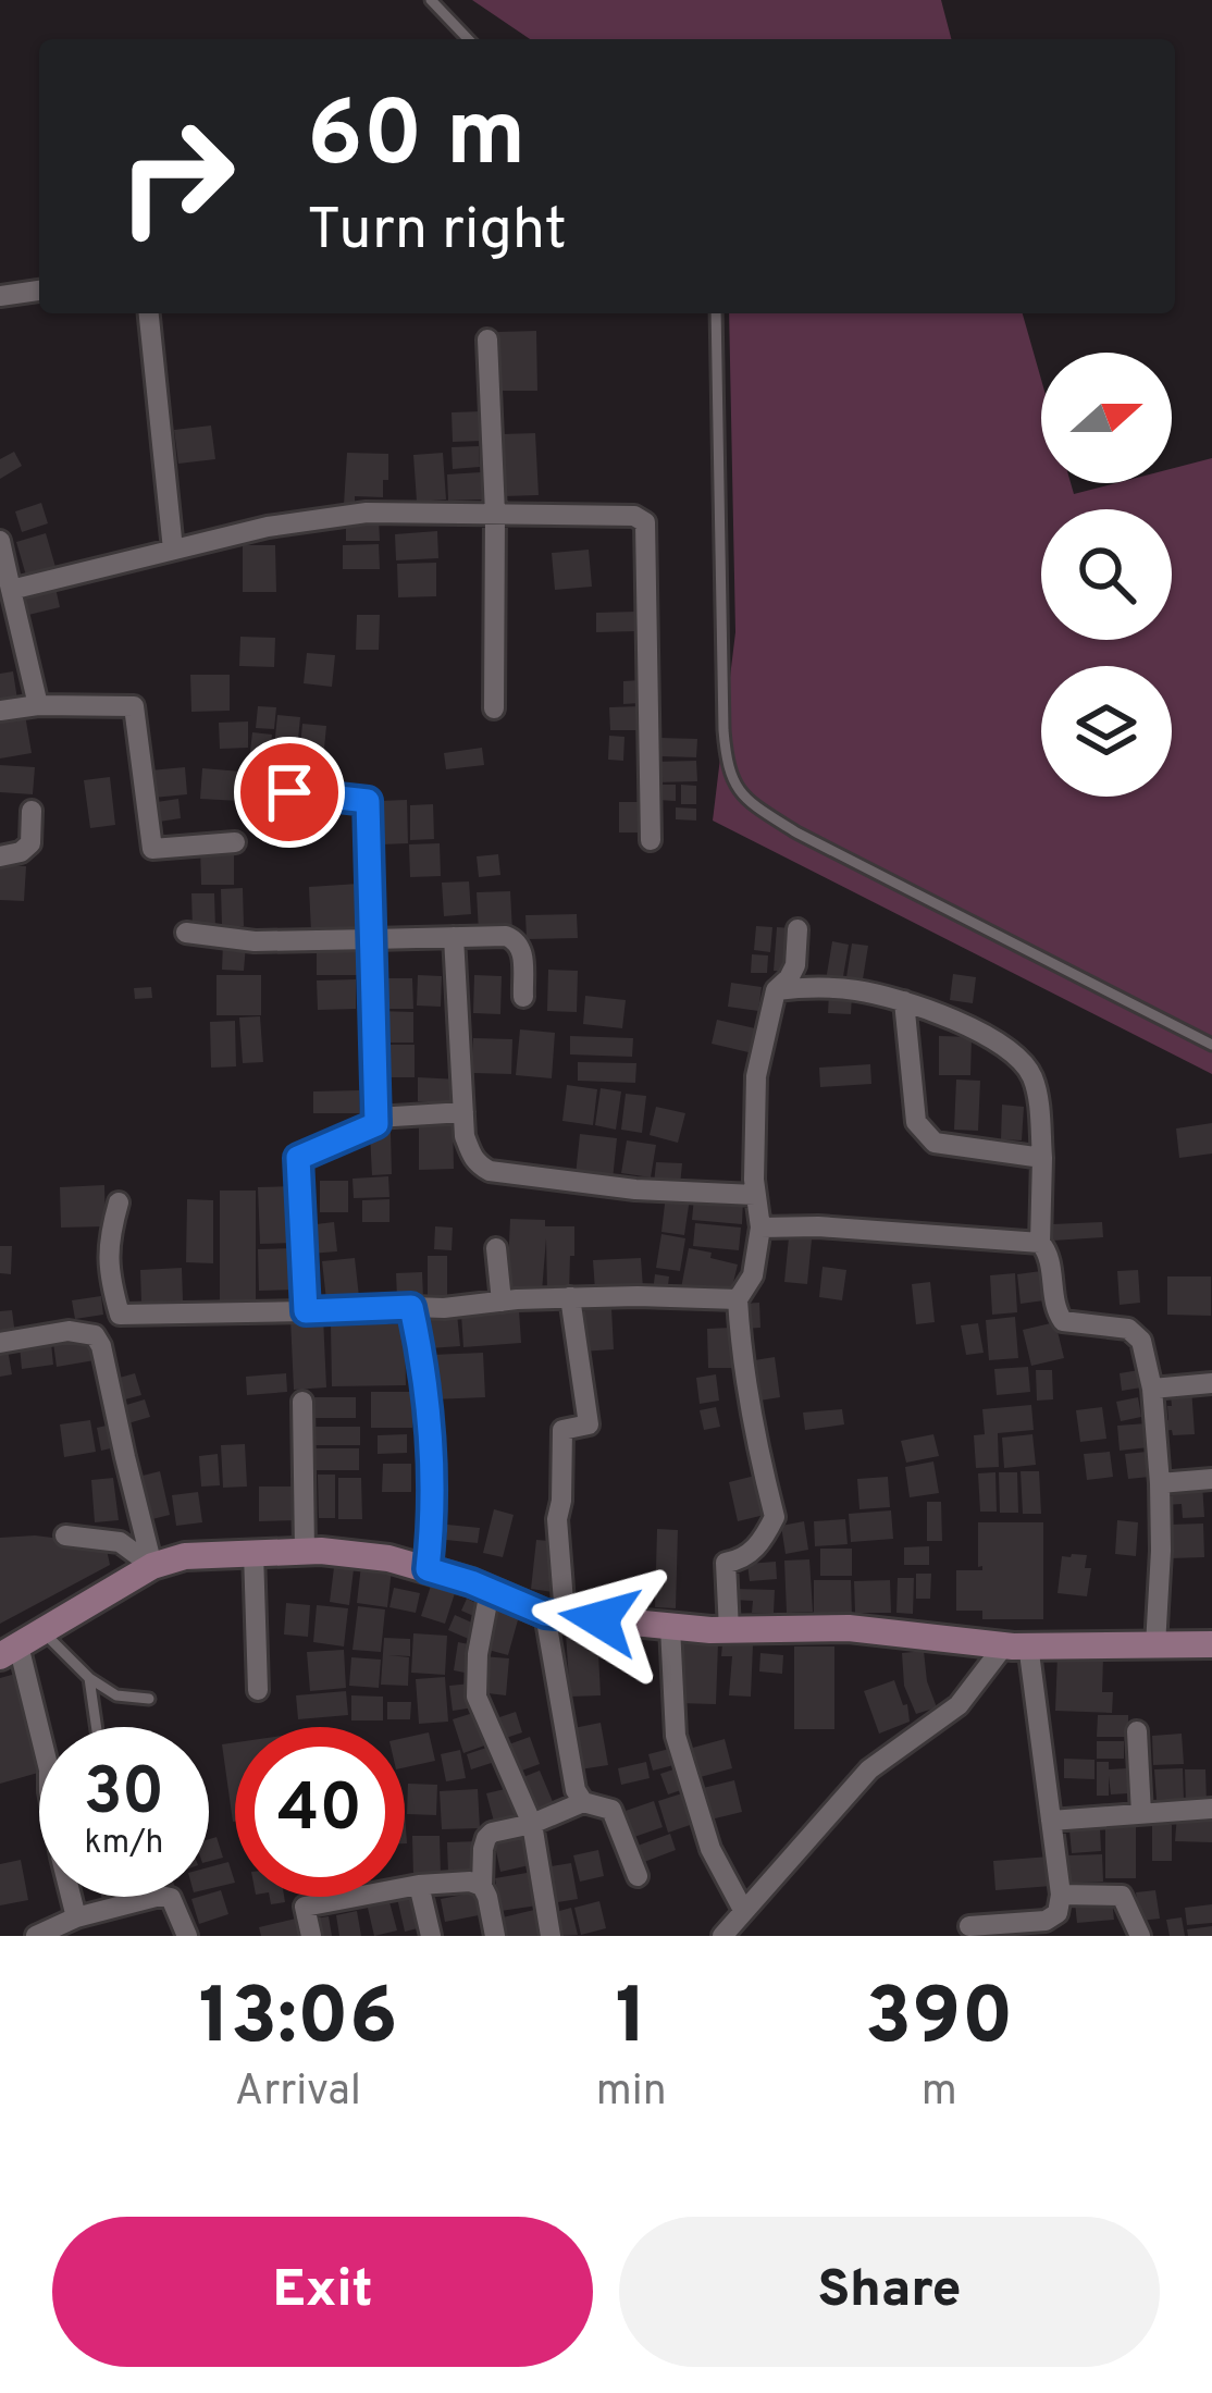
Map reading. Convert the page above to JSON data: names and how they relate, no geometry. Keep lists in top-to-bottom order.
{
  "north": "right",
  "page": {
    "turn": ["60 m", "Turn right"],
    "speed": "30 km/h",
    "limit": "40",
    "eta": [
      "13:06",
      "Arrival",
      "1",
      "min",
      "390",
      "m"
    ],
    "buttons": ["Exit", "Share"]
  }
}
